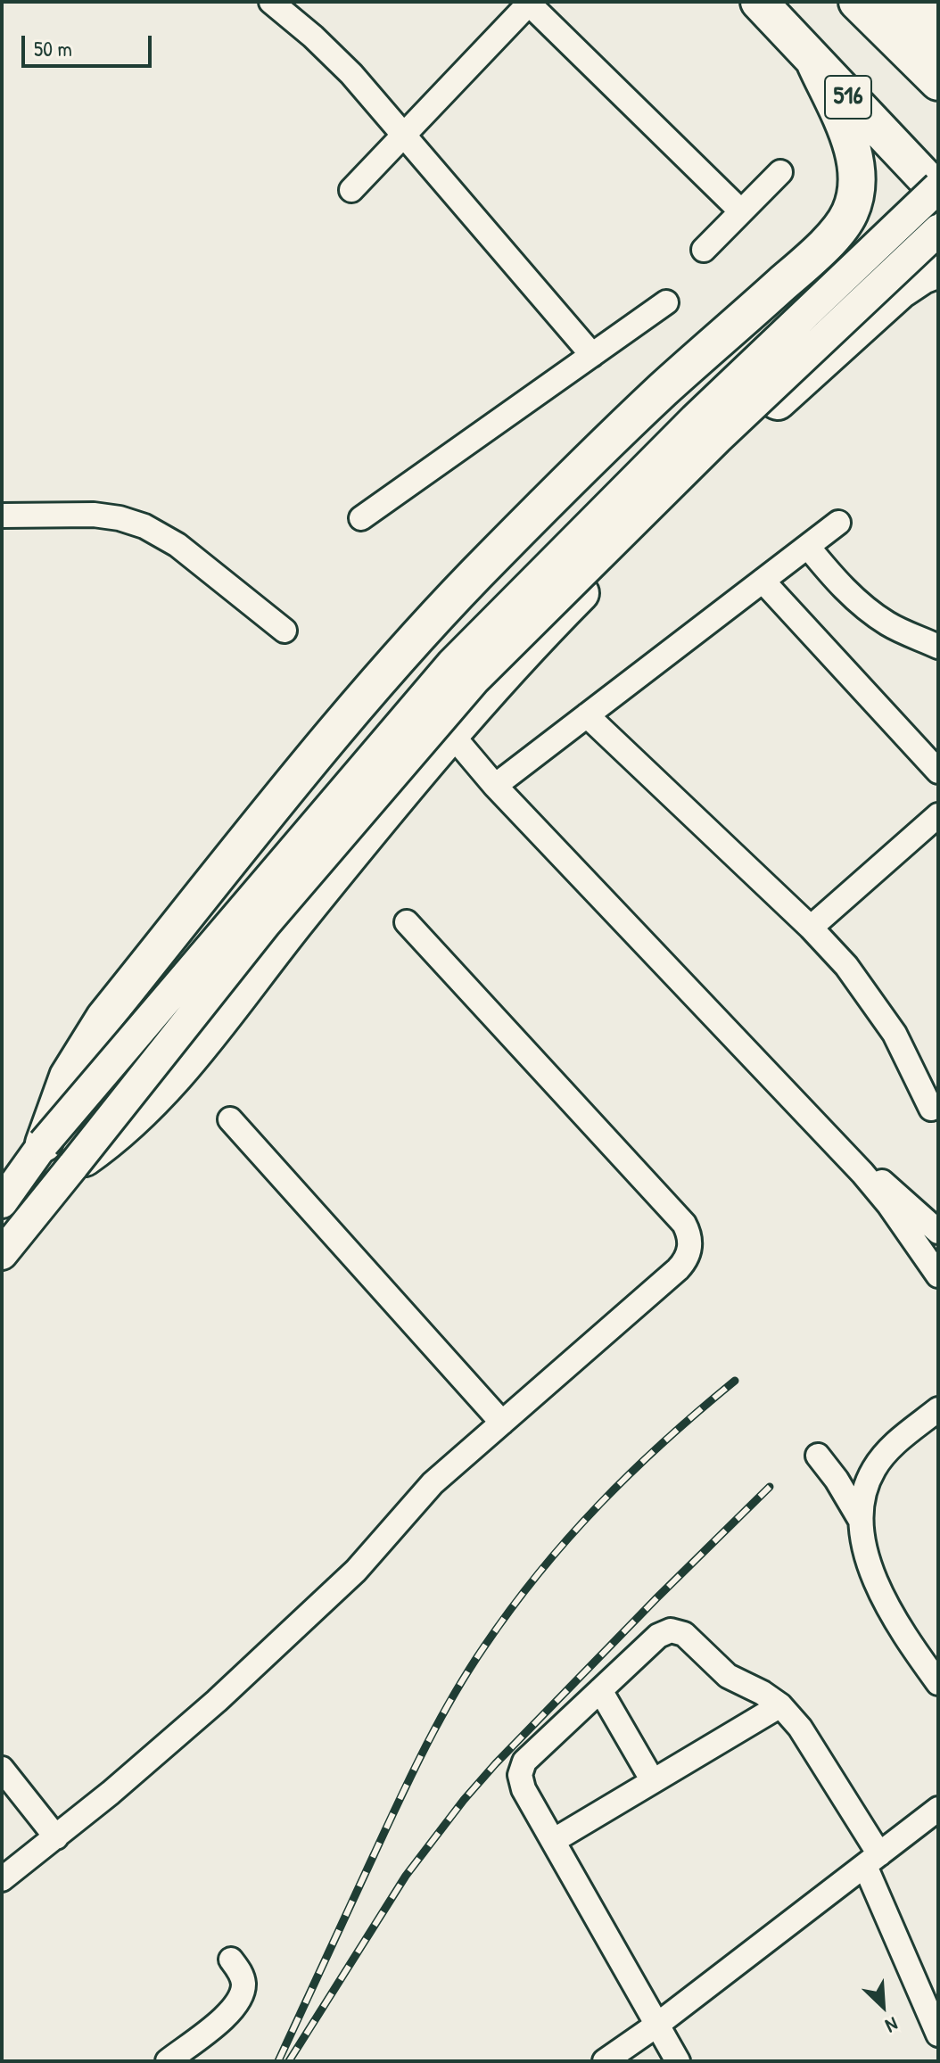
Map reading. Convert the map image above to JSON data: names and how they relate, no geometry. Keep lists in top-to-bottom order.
{
  "streets": {
    "highway": ["516"]
  },
  "scale_bar": "50 m",
  "north": "bottom right"
}
